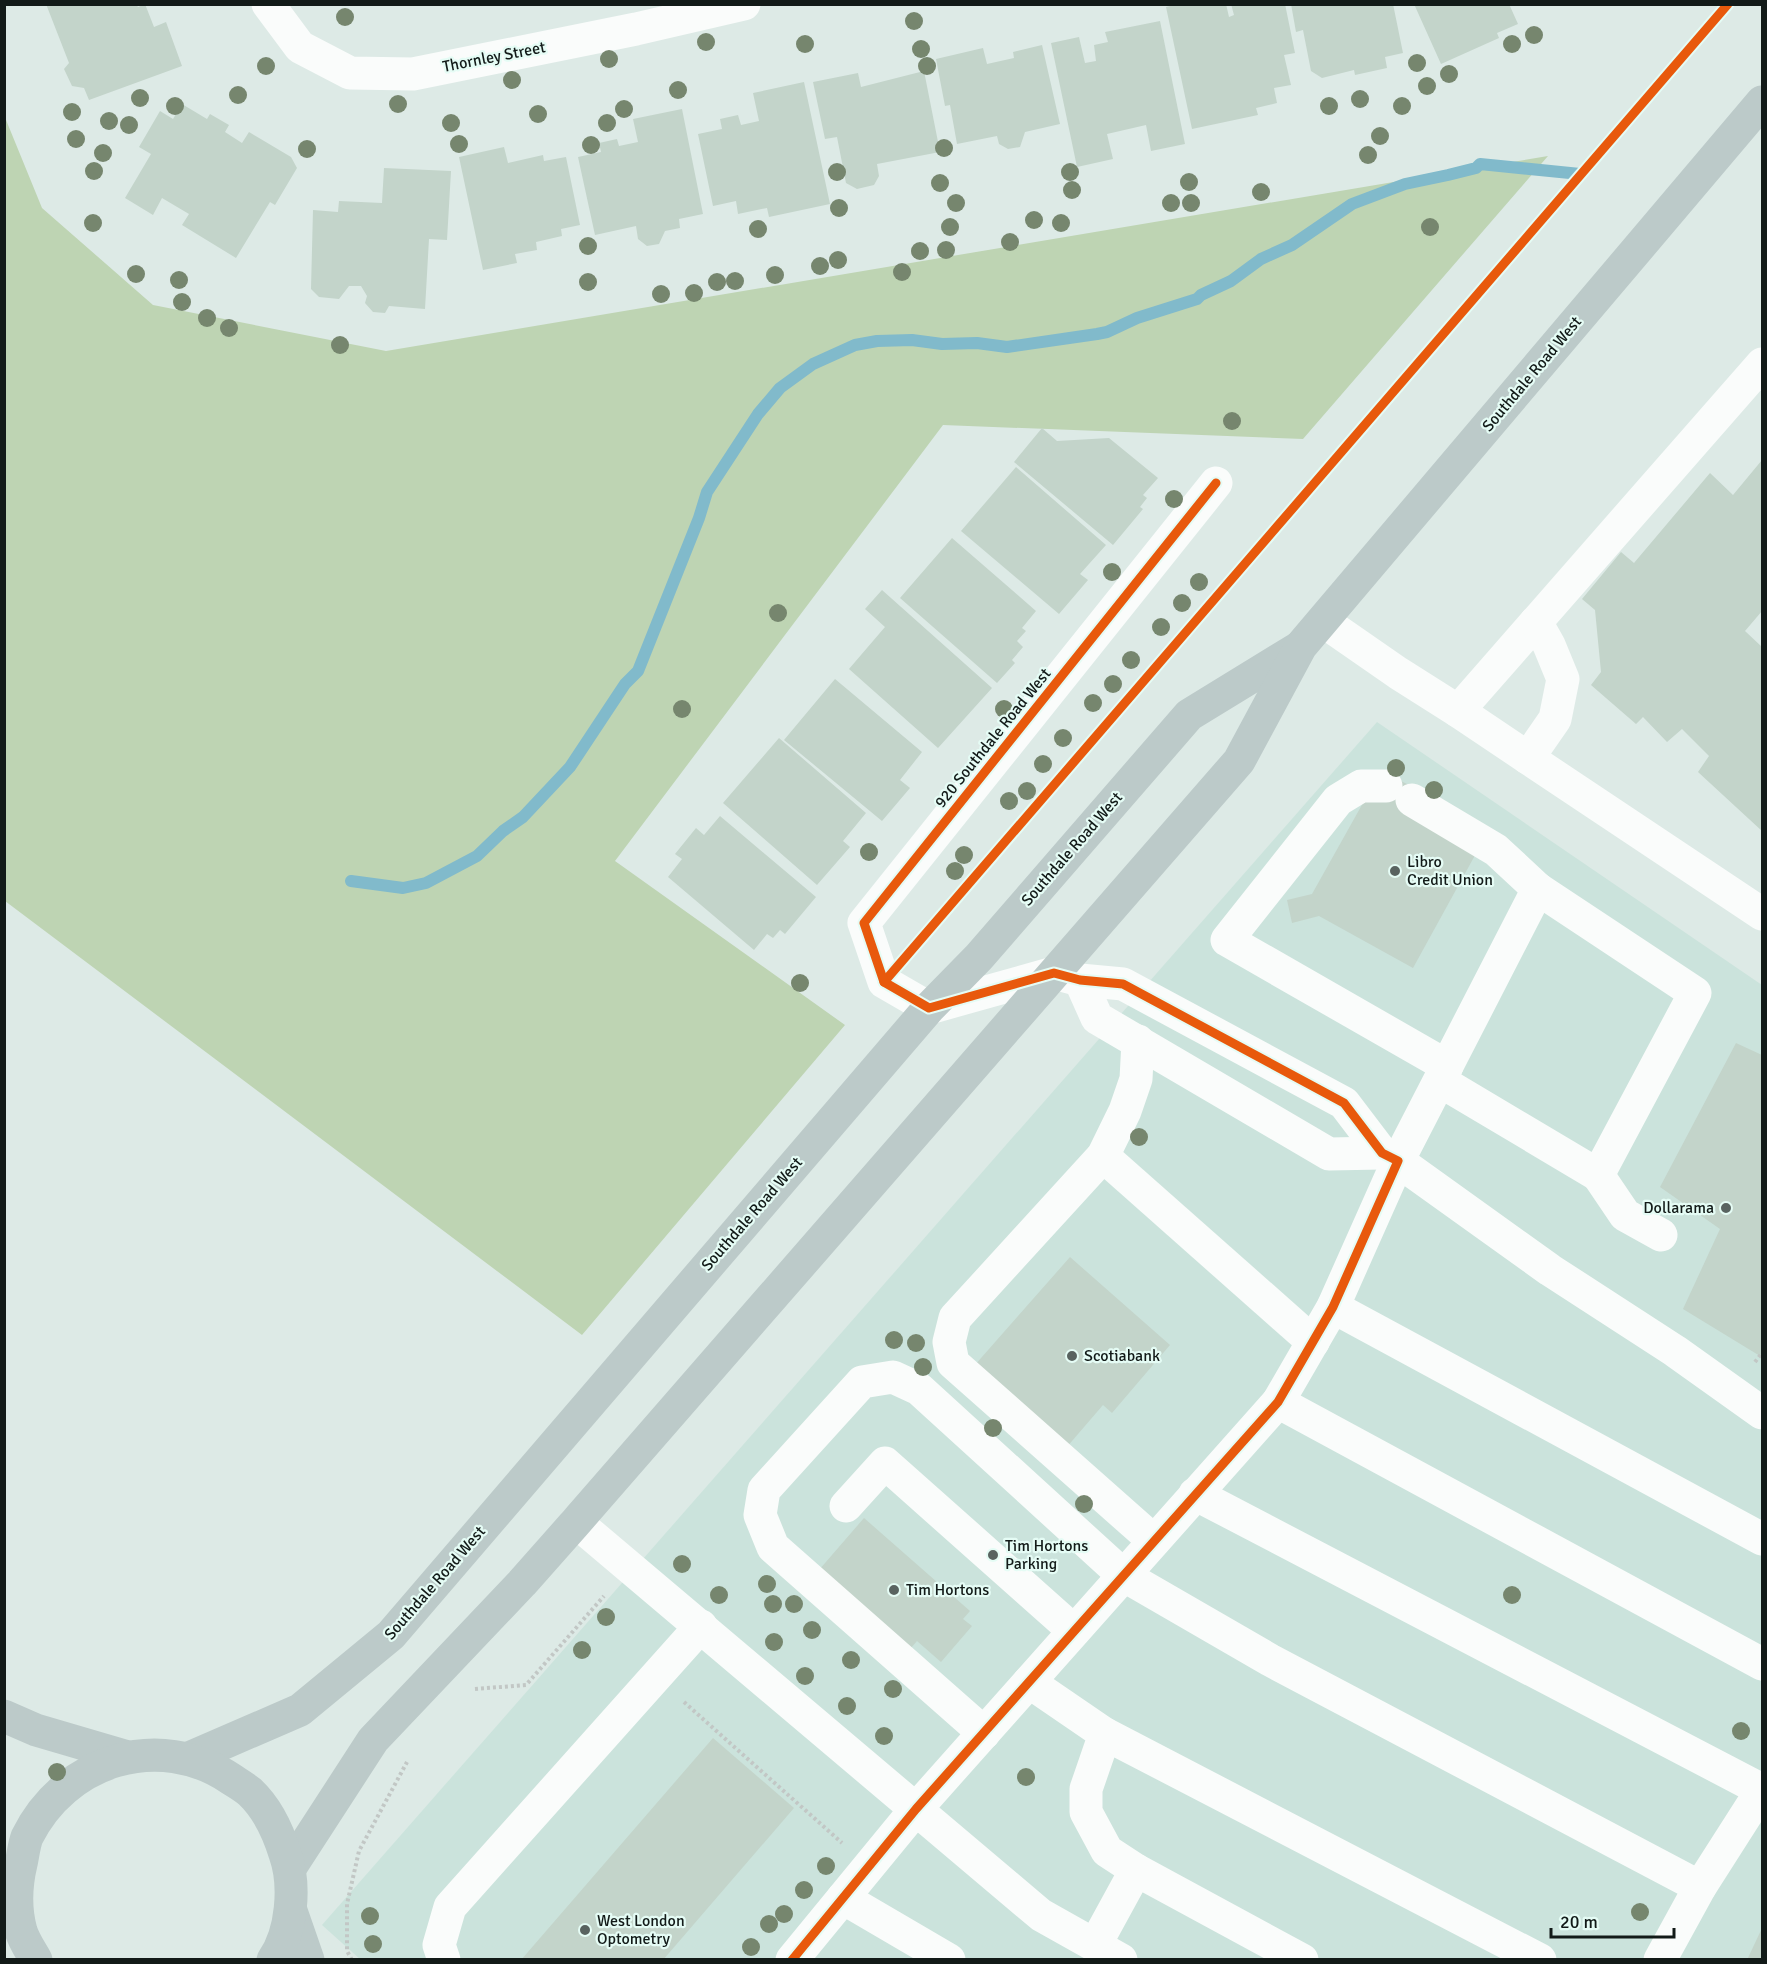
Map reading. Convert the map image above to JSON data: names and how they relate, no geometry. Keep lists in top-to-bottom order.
{
  "streets": {
    "main road": ["Southdale Road West"],
    "street": ["Thornley Street", "920 Southdale Road West"]
  },
  "crossings": [
    ["Southdale Road West", "920 Southdale Road West"]
  ],
  "places": [
    "Libro Credit Union",
    "Dollarama",
    "Scotiabank",
    "Tim Hortons Parking",
    "Tim Hortons",
    "West London Optometry"
  ],
  "scale_bar": "20 m"
}
